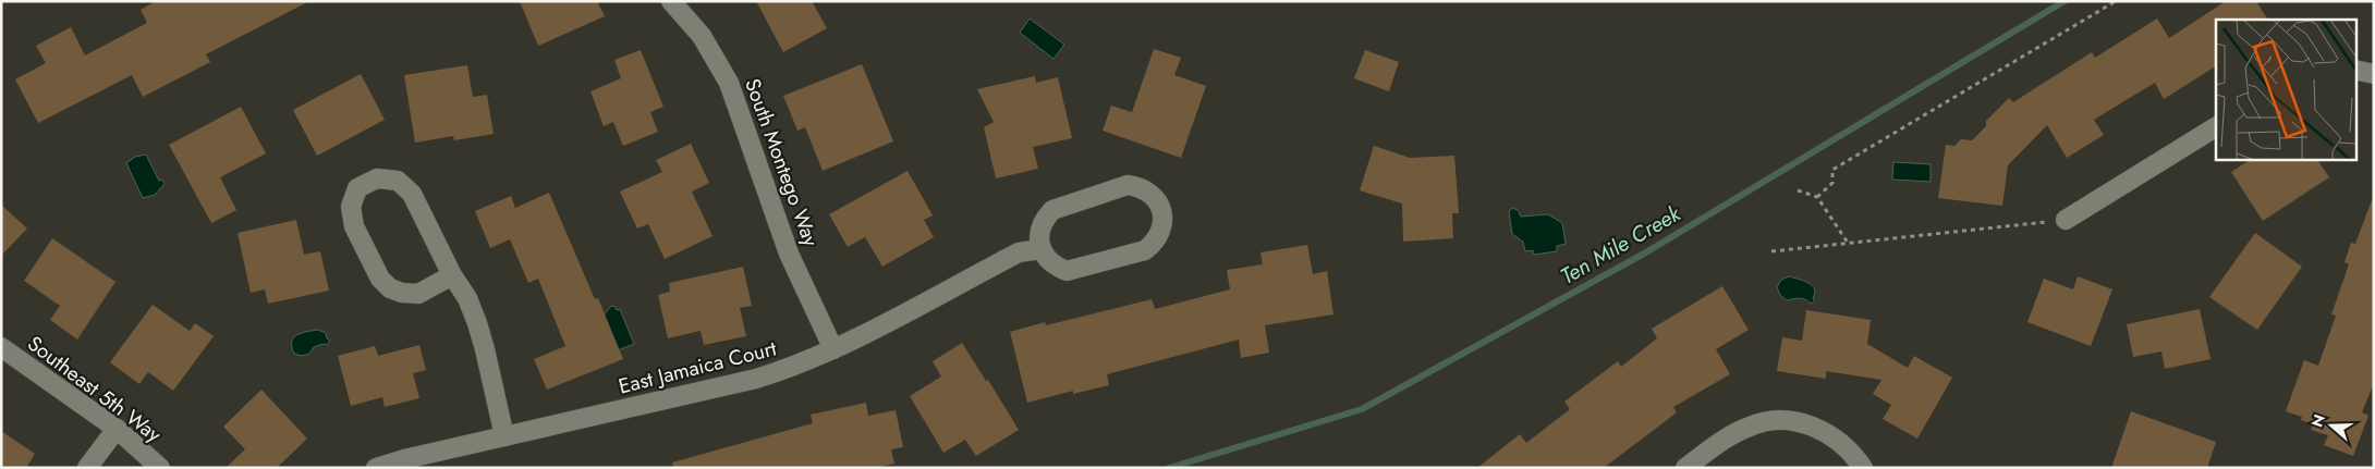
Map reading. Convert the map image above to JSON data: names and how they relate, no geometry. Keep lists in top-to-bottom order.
{
  "streets": {
    "street": ["South Montego Way", "East Jamaica Court", "Southeast 5th Way"]
  },
  "crossings": [
    ["South Montego Way", "East Jamaica Court"]
  ],
  "water": ["Ten Mile Creek"],
  "north": "left"
}
